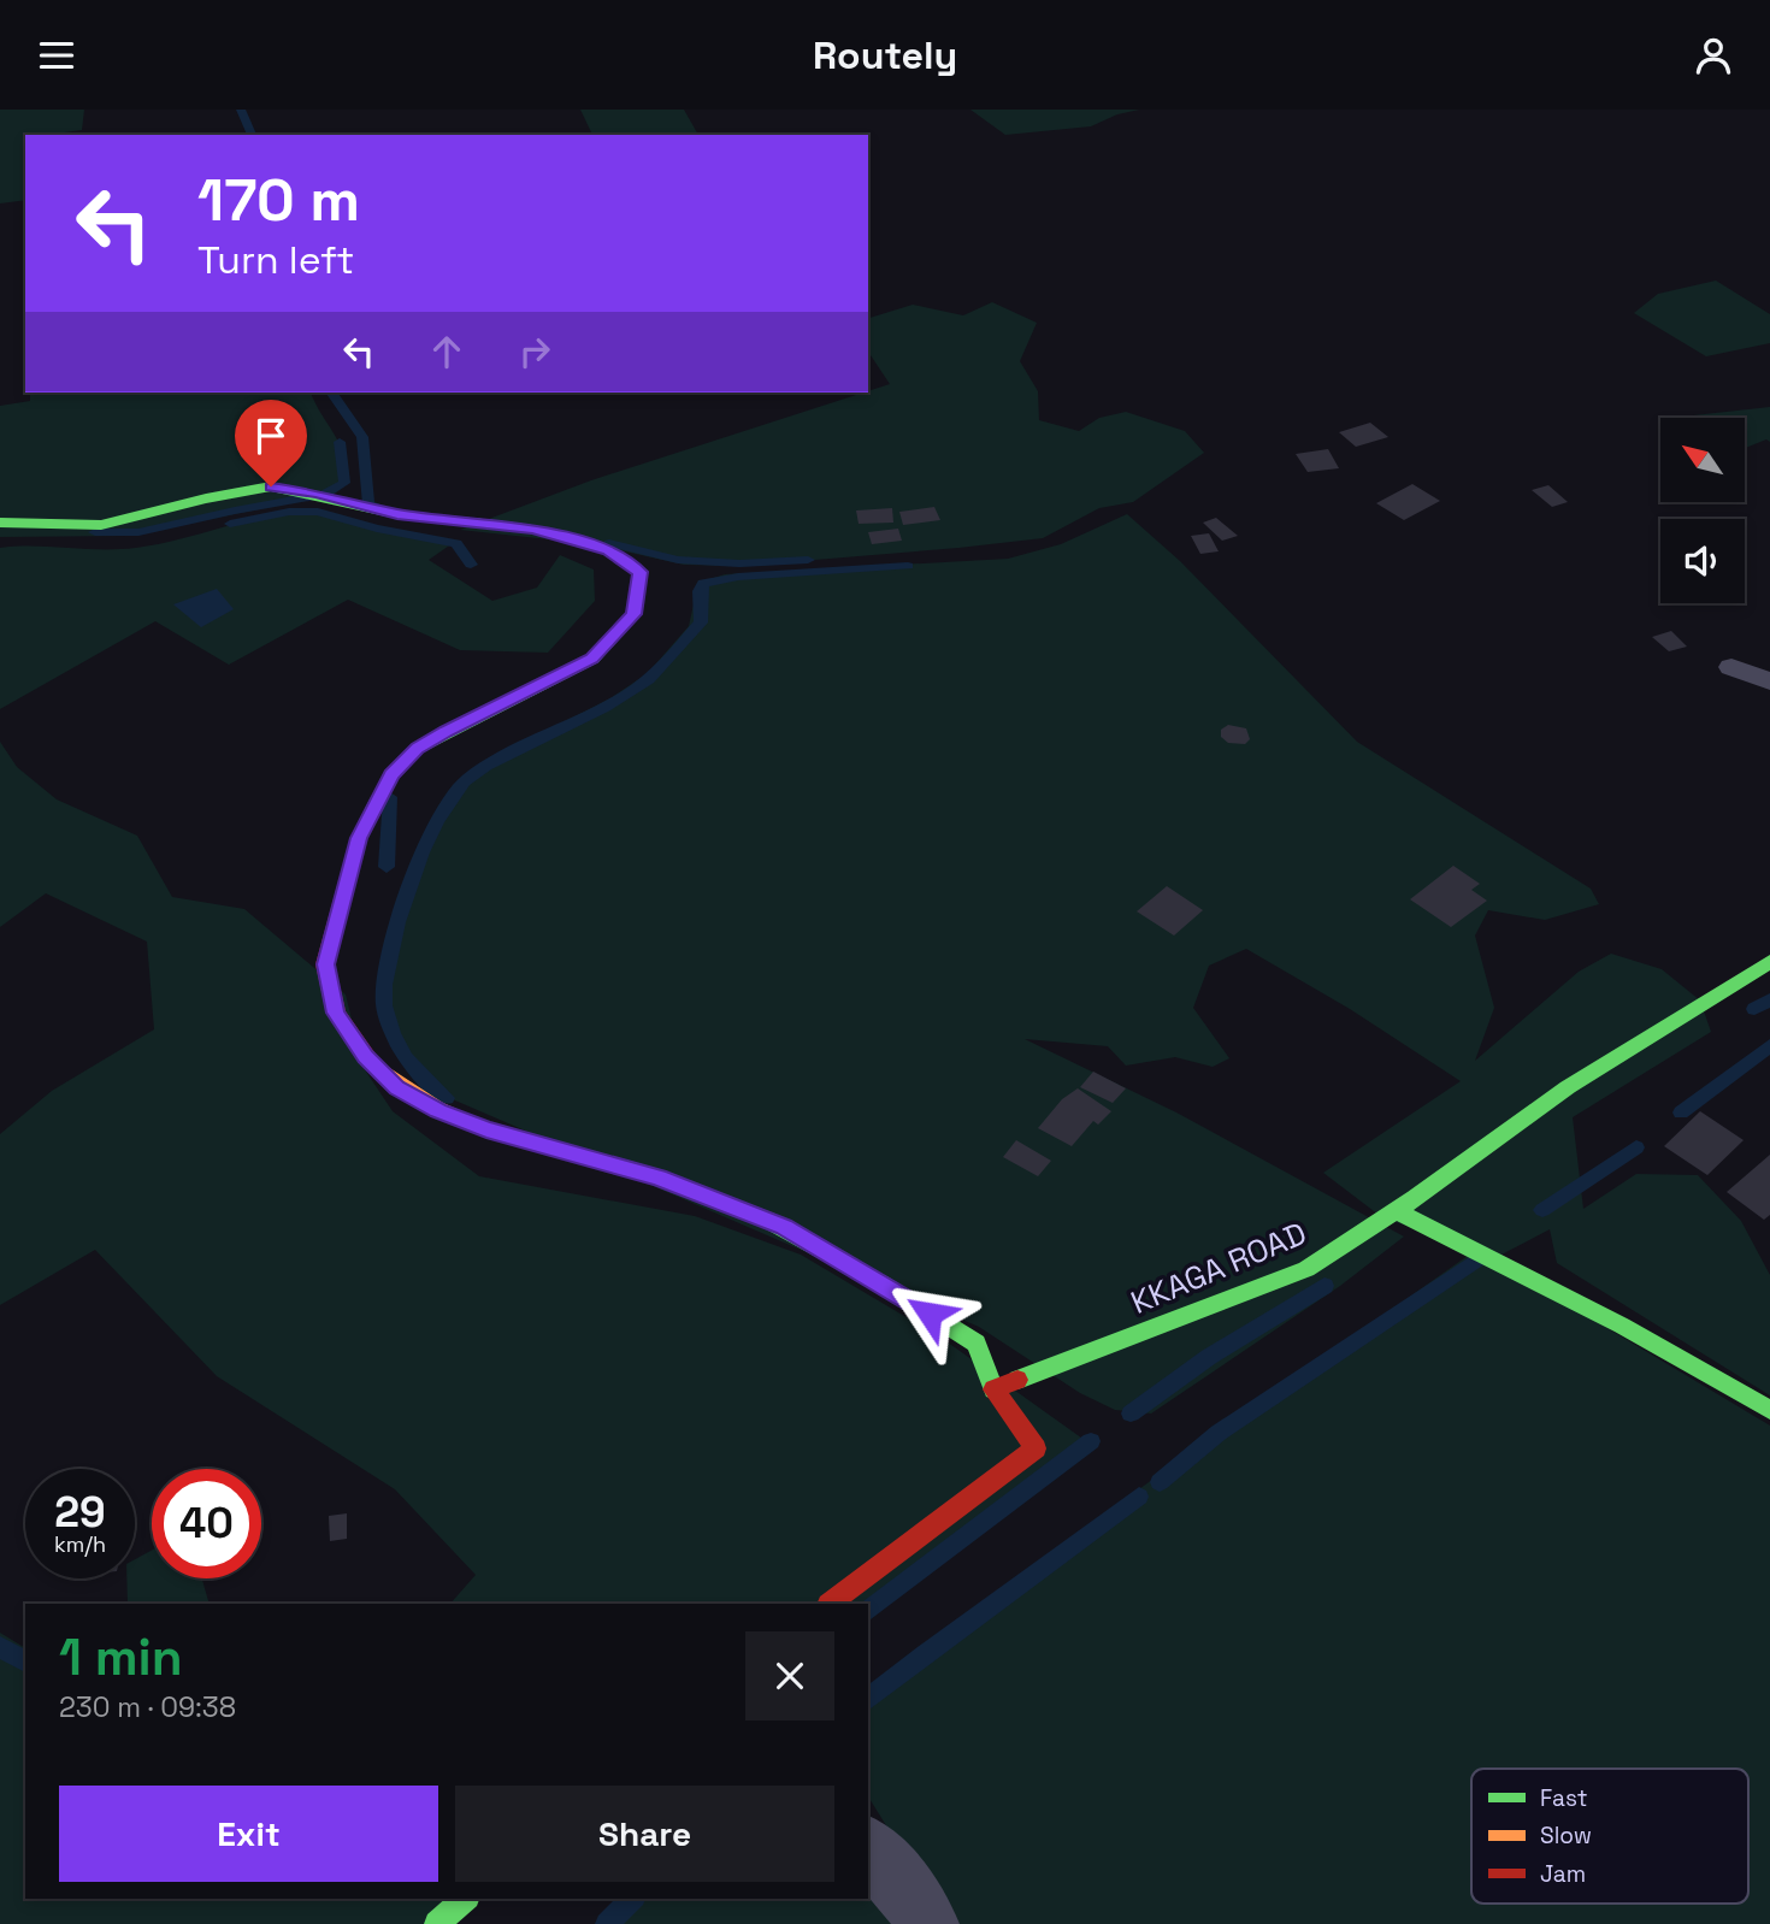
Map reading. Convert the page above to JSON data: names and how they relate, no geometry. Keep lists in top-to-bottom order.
{
  "streets": {
    "street": ["KKAGA ROAD"]
  },
  "legend": ["Fast", "Slow", "Jam"],
  "north": "top left",
  "page": {
    "header": "Routely",
    "turn": ["170 m", "Turn left"],
    "speed": "29 km/h",
    "limit": "40",
    "heading": ["1 min", "230 m · 09:38"],
    "buttons": ["Exit", "Share"]
  }
}
